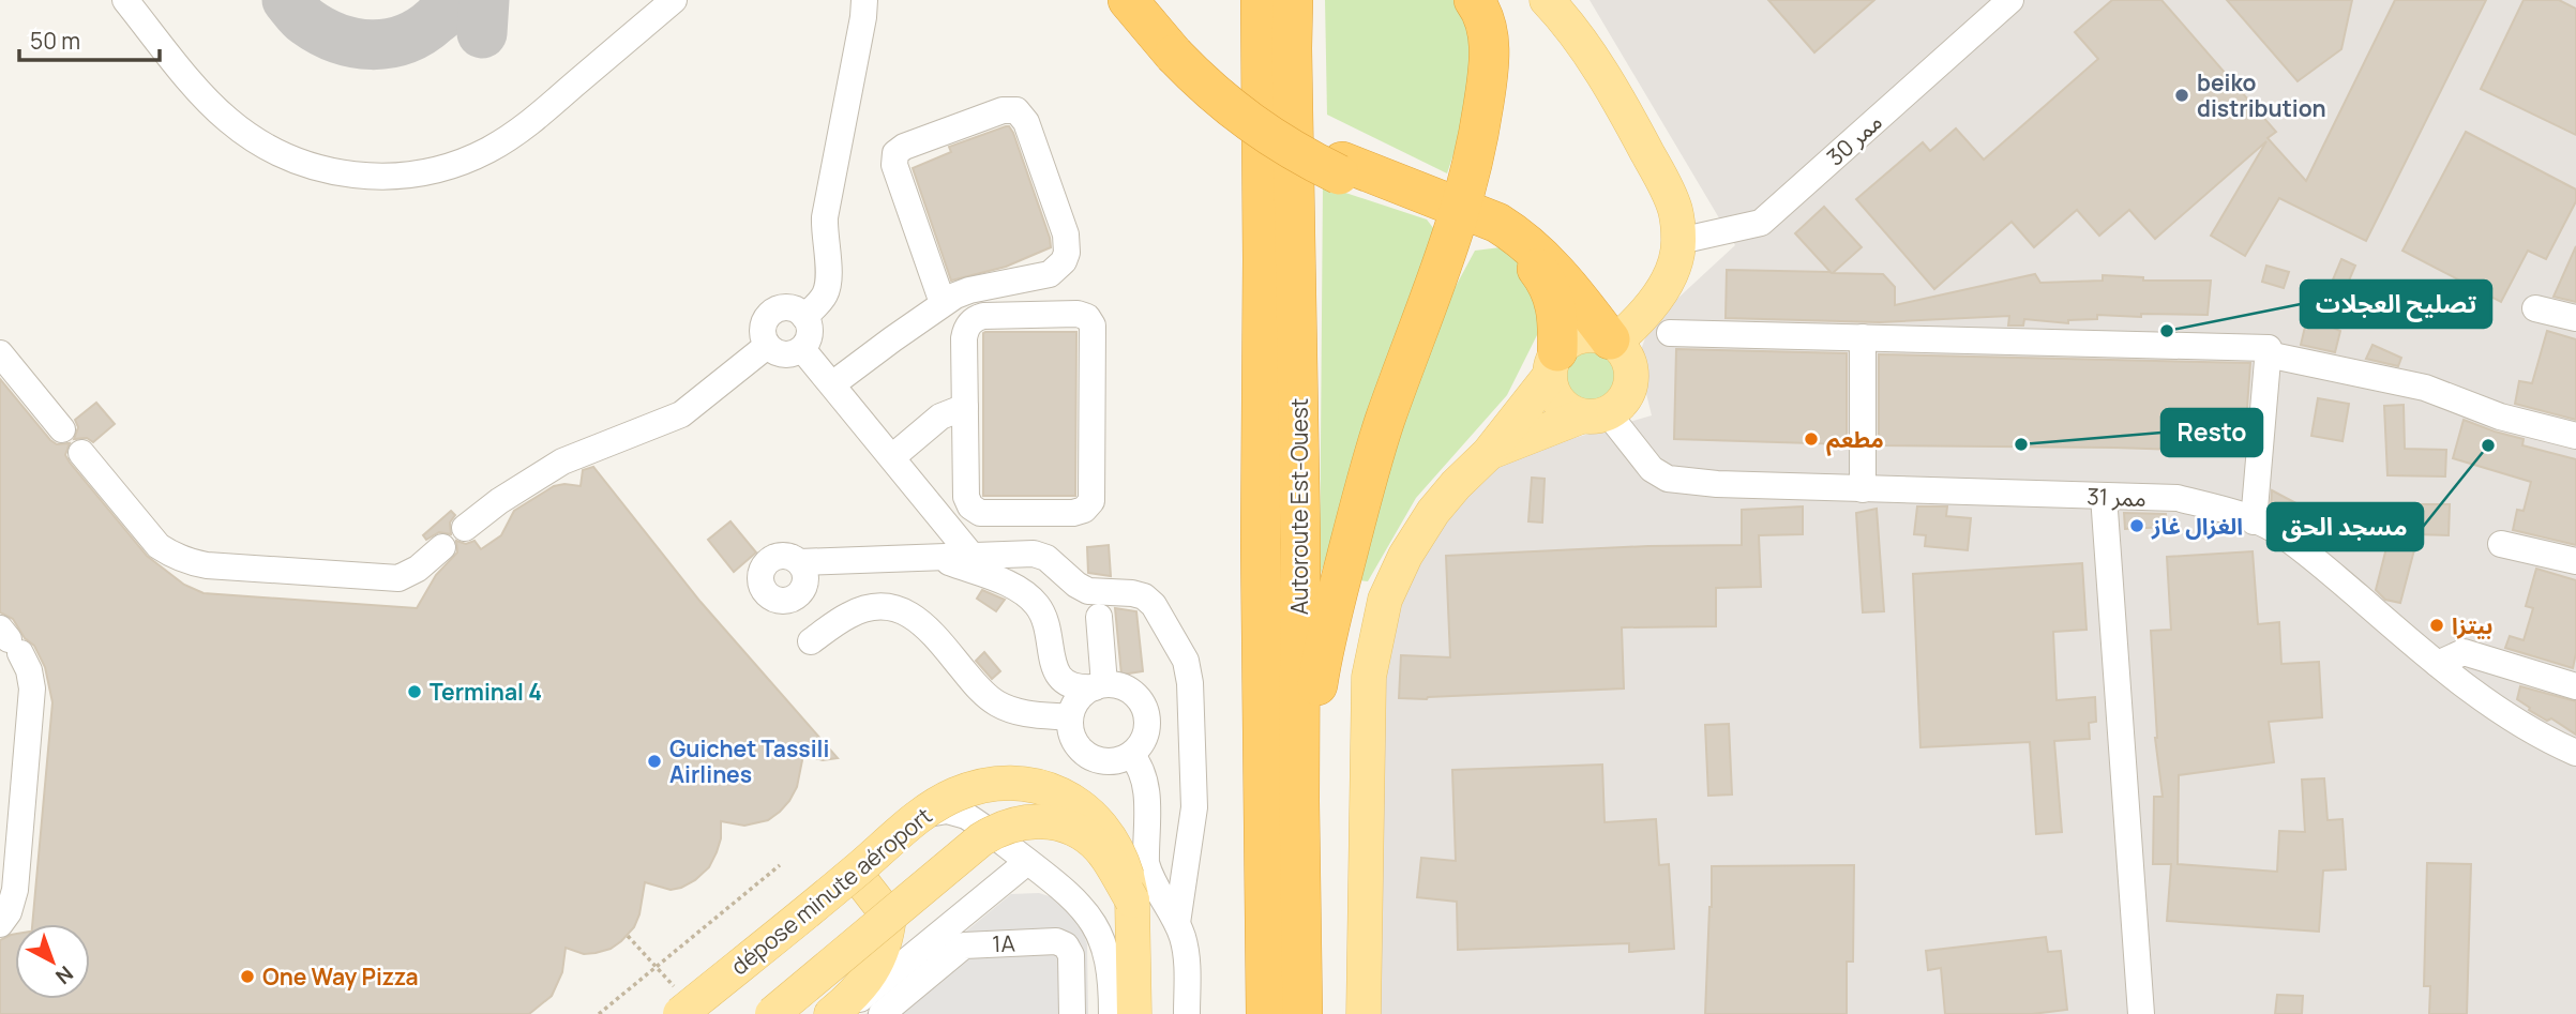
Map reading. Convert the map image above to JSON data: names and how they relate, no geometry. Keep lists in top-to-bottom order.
{
  "streets": {
    "highway": ["Autoroute Est-Ouest"],
    "main road": ["dépose minute aéroport"],
    "street": ["ممر 30", "ممر 31", "1A"]
  },
  "places": [
    "beiko distribution",
    "تصليح العجلات",
    "مطعم",
    "Resto",
    "مسجد الحق",
    "الغزال غاز",
    "بيتزا",
    "Terminal 4",
    "Guichet Tassili Airlines",
    "One Way Pizza"
  ],
  "scale_bar": "50 m",
  "north": "bottom right"
}
